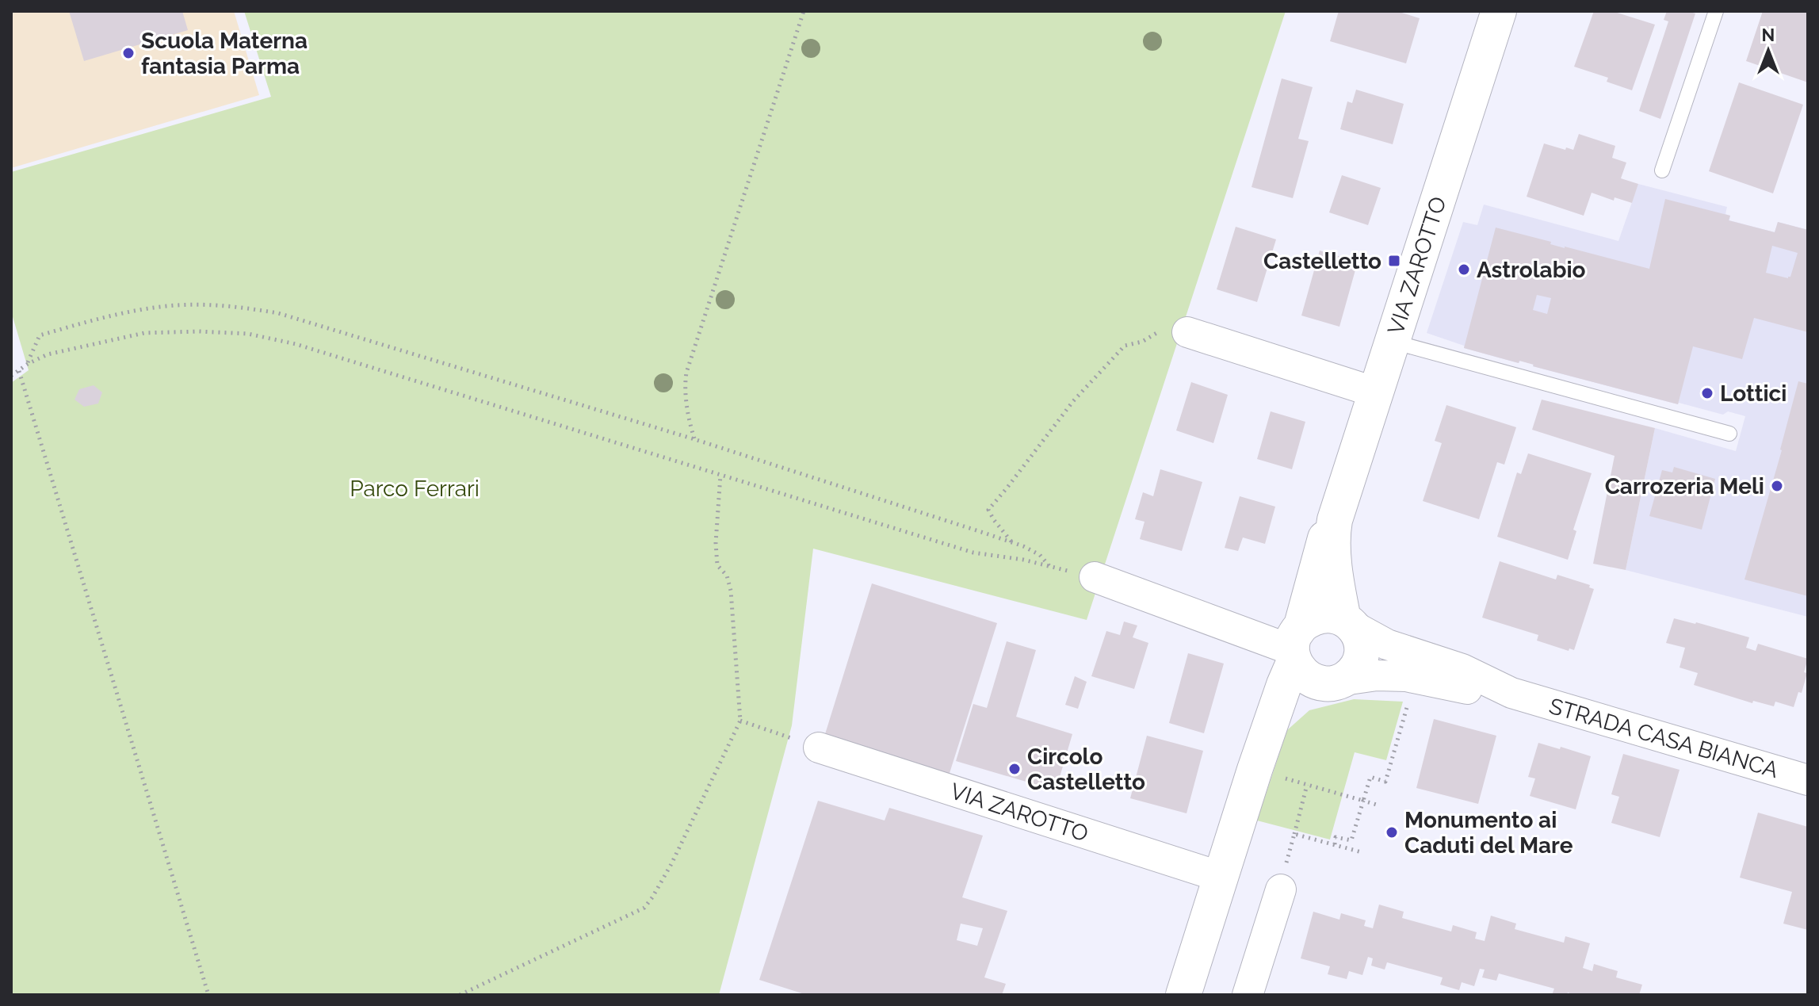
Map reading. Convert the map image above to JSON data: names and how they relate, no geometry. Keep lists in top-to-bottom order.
{
  "streets": {
    "street": ["VIA ZAROTTO", "STRADA CASA BIANCA"]
  },
  "crossings": [
    ["VIA ZAROTTO", "STRADA CASA BIANCA"]
  ],
  "parks": ["Parco Ferrari"],
  "places": {
    "other": [
      "Scuola Materna fantasia Parma",
      "Astrolabio",
      "Lottici",
      "Carrozeria Meli",
      "Circolo Castelletto",
      "Monumento ai Caduti del Mare"
    ],
    "transit": ["Castelletto"]
  },
  "north": "top"
}
